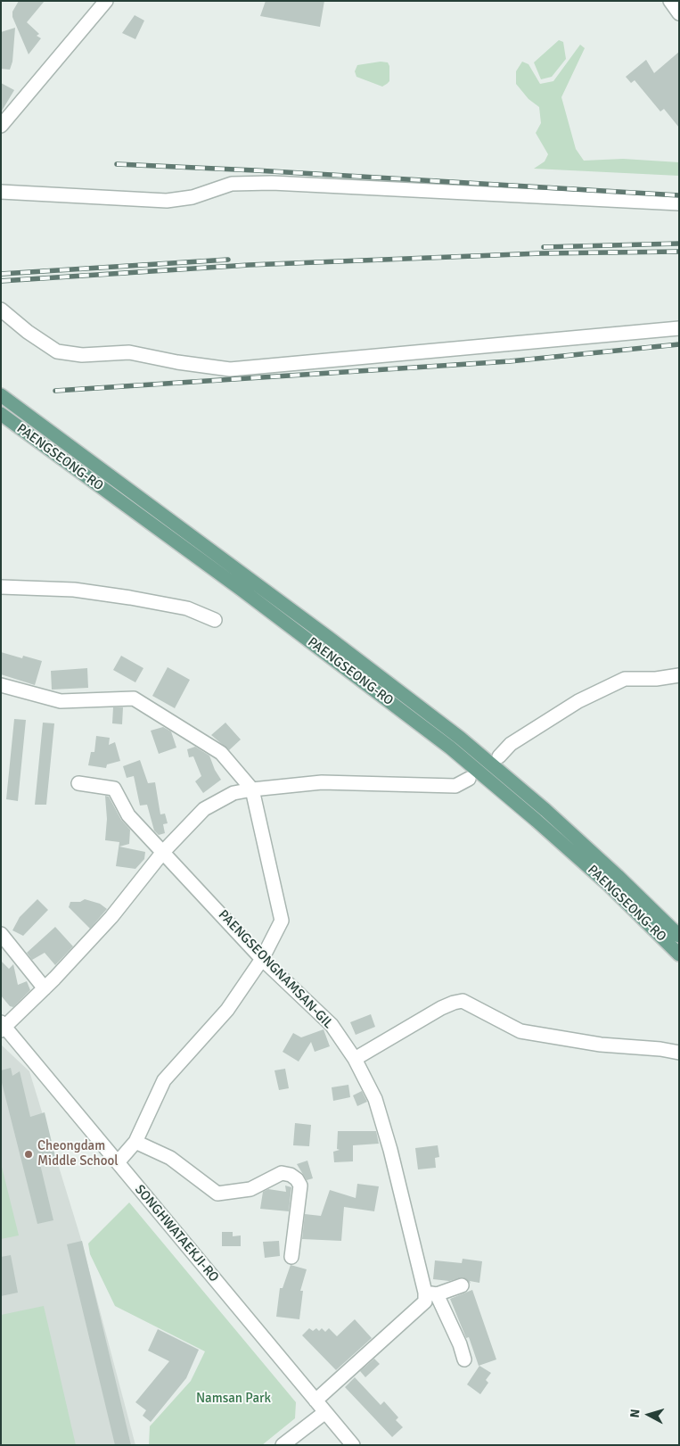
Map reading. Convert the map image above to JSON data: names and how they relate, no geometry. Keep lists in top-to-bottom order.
{
  "streets": {
    "main road": ["PAENGSEONG-RO"],
    "street": ["PAENGSEONGNAMSAN-GIL", "SONGHWATAEKJI-RO"]
  },
  "parks": ["Namsan Park"],
  "places": ["Cheongdam Middle School"],
  "north": "left"
}
